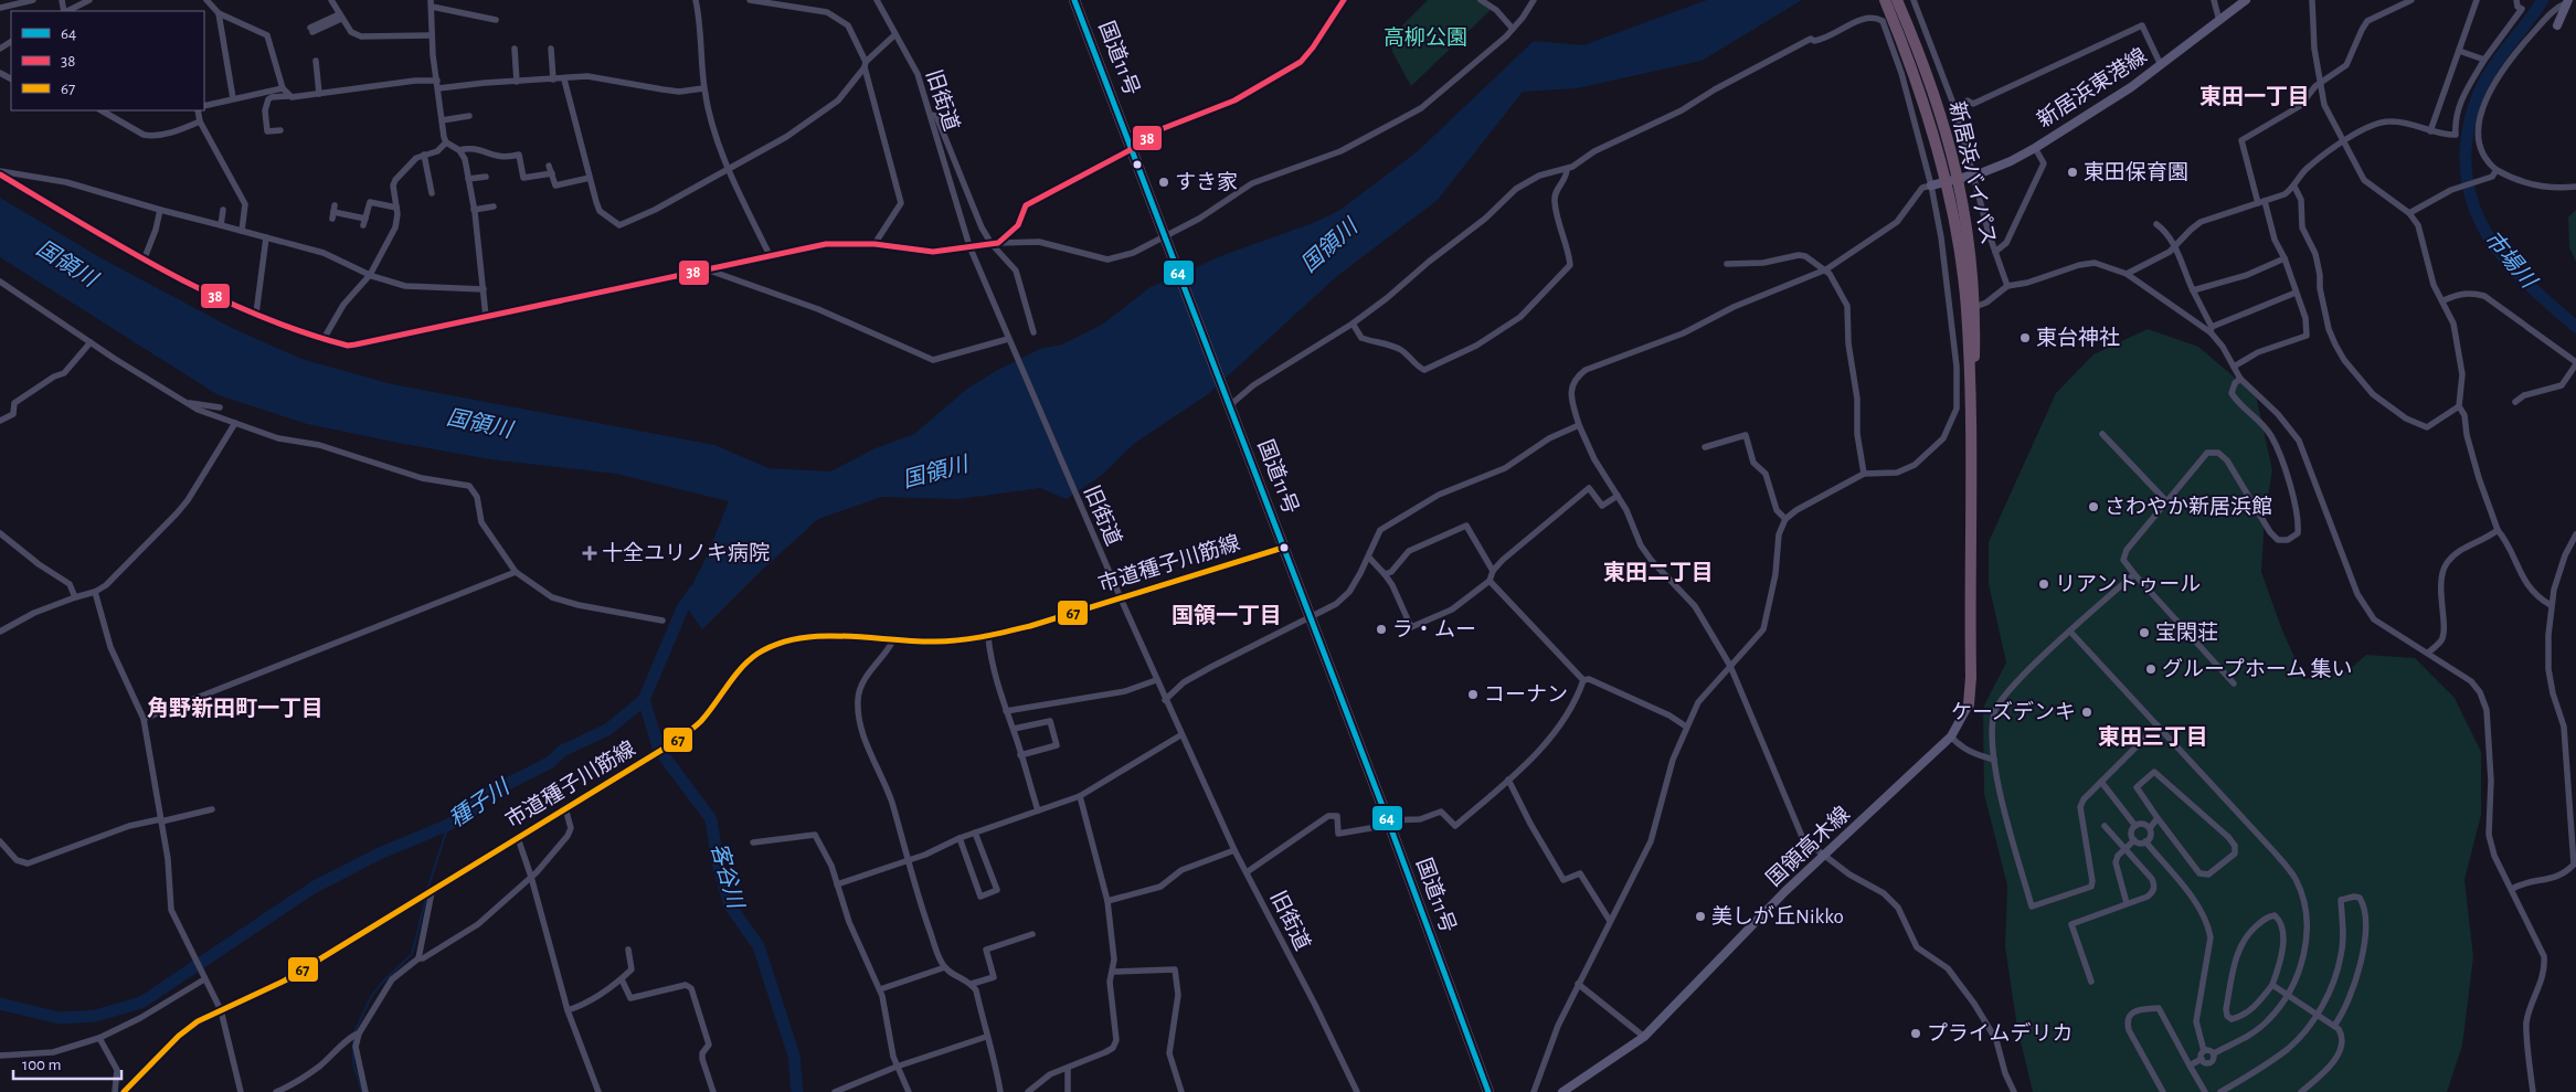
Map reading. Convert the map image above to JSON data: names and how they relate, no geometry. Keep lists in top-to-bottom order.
{
  "streets": {
    "highway": ["国道11号", "新居浜バイパス"],
    "street": [
      "新居浜東港線",
      "旧街道",
      "市道種子川筋線",
      "国領高木線"
    ]
  },
  "crossings": [
    ["国道11号", "市道種子川筋線"],
    ["新居浜東港線", "新居浜バイパス"],
    ["旧街道", "市道種子川筋線"],
    ["新居浜バイパス", "国領高木線"]
  ],
  "districts": [
    "東田一丁目",
    "東田二丁目",
    "国領一丁目",
    "角野新田町一丁目",
    "東田三丁目"
  ],
  "water": [
    "国領川",
    "市場川",
    "種子川",
    "客谷川"
  ],
  "parks": ["高柳公園"],
  "places": {
    "other": [
      "東田保育園",
      "すき家",
      "東台神社",
      "さわやか新居浜館",
      "リアントゥール",
      "ラ・ムー",
      "宝閑荘",
      "グループホーム 集い",
      "コーナン",
      "ケーズデンキ",
      "美しが丘Nikko",
      "プライムデリカ"
    ],
    "health": ["十全ユリノキ病院"]
  },
  "lines": ["transit line 64", "transit line 38", "transit line 67"],
  "legend": ["64", "38", "67"],
  "scale_bar": "100 m"
}
